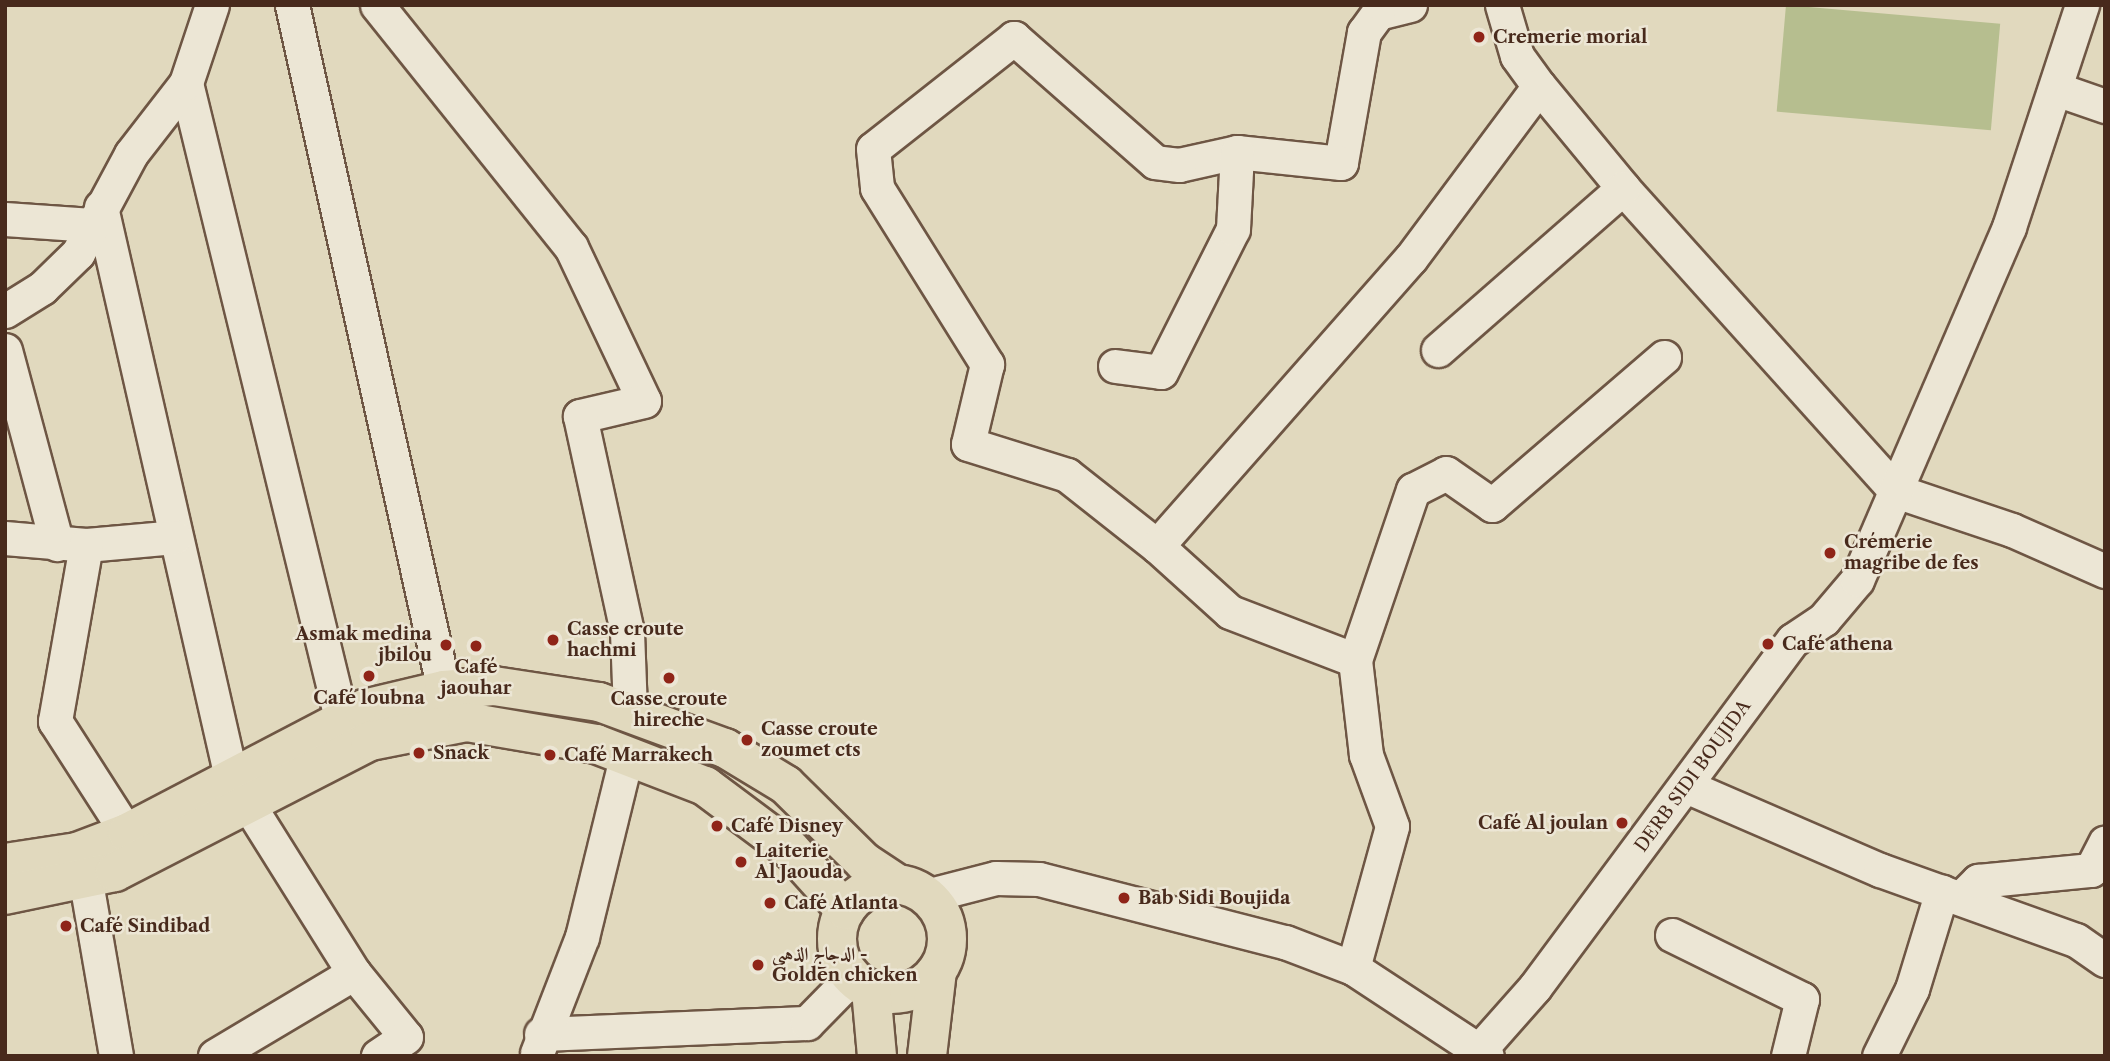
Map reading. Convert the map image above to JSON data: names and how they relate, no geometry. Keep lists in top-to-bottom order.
{
  "streets": {
    "street": ["DERB SIDI BOUJIDA"]
  },
  "places": [
    "Cremerie morial",
    "Crémerie magribe de fes",
    "Casse croute hachmi",
    "Café athena",
    "Asmak medina jbilou",
    "Café jaouhar",
    "Café loubna",
    "Casse croute hireche",
    "Casse croute zoumet cts",
    "Snack",
    "Café Marrakech",
    "Café Al joulan",
    "Café Disney",
    "Laiterie Al Jaouda",
    "Bab Sidi Boujida",
    "Café Atlanta",
    "Café Sindibad",
    "الدجاج الذهبي - Golden chicken"
  ]
}
